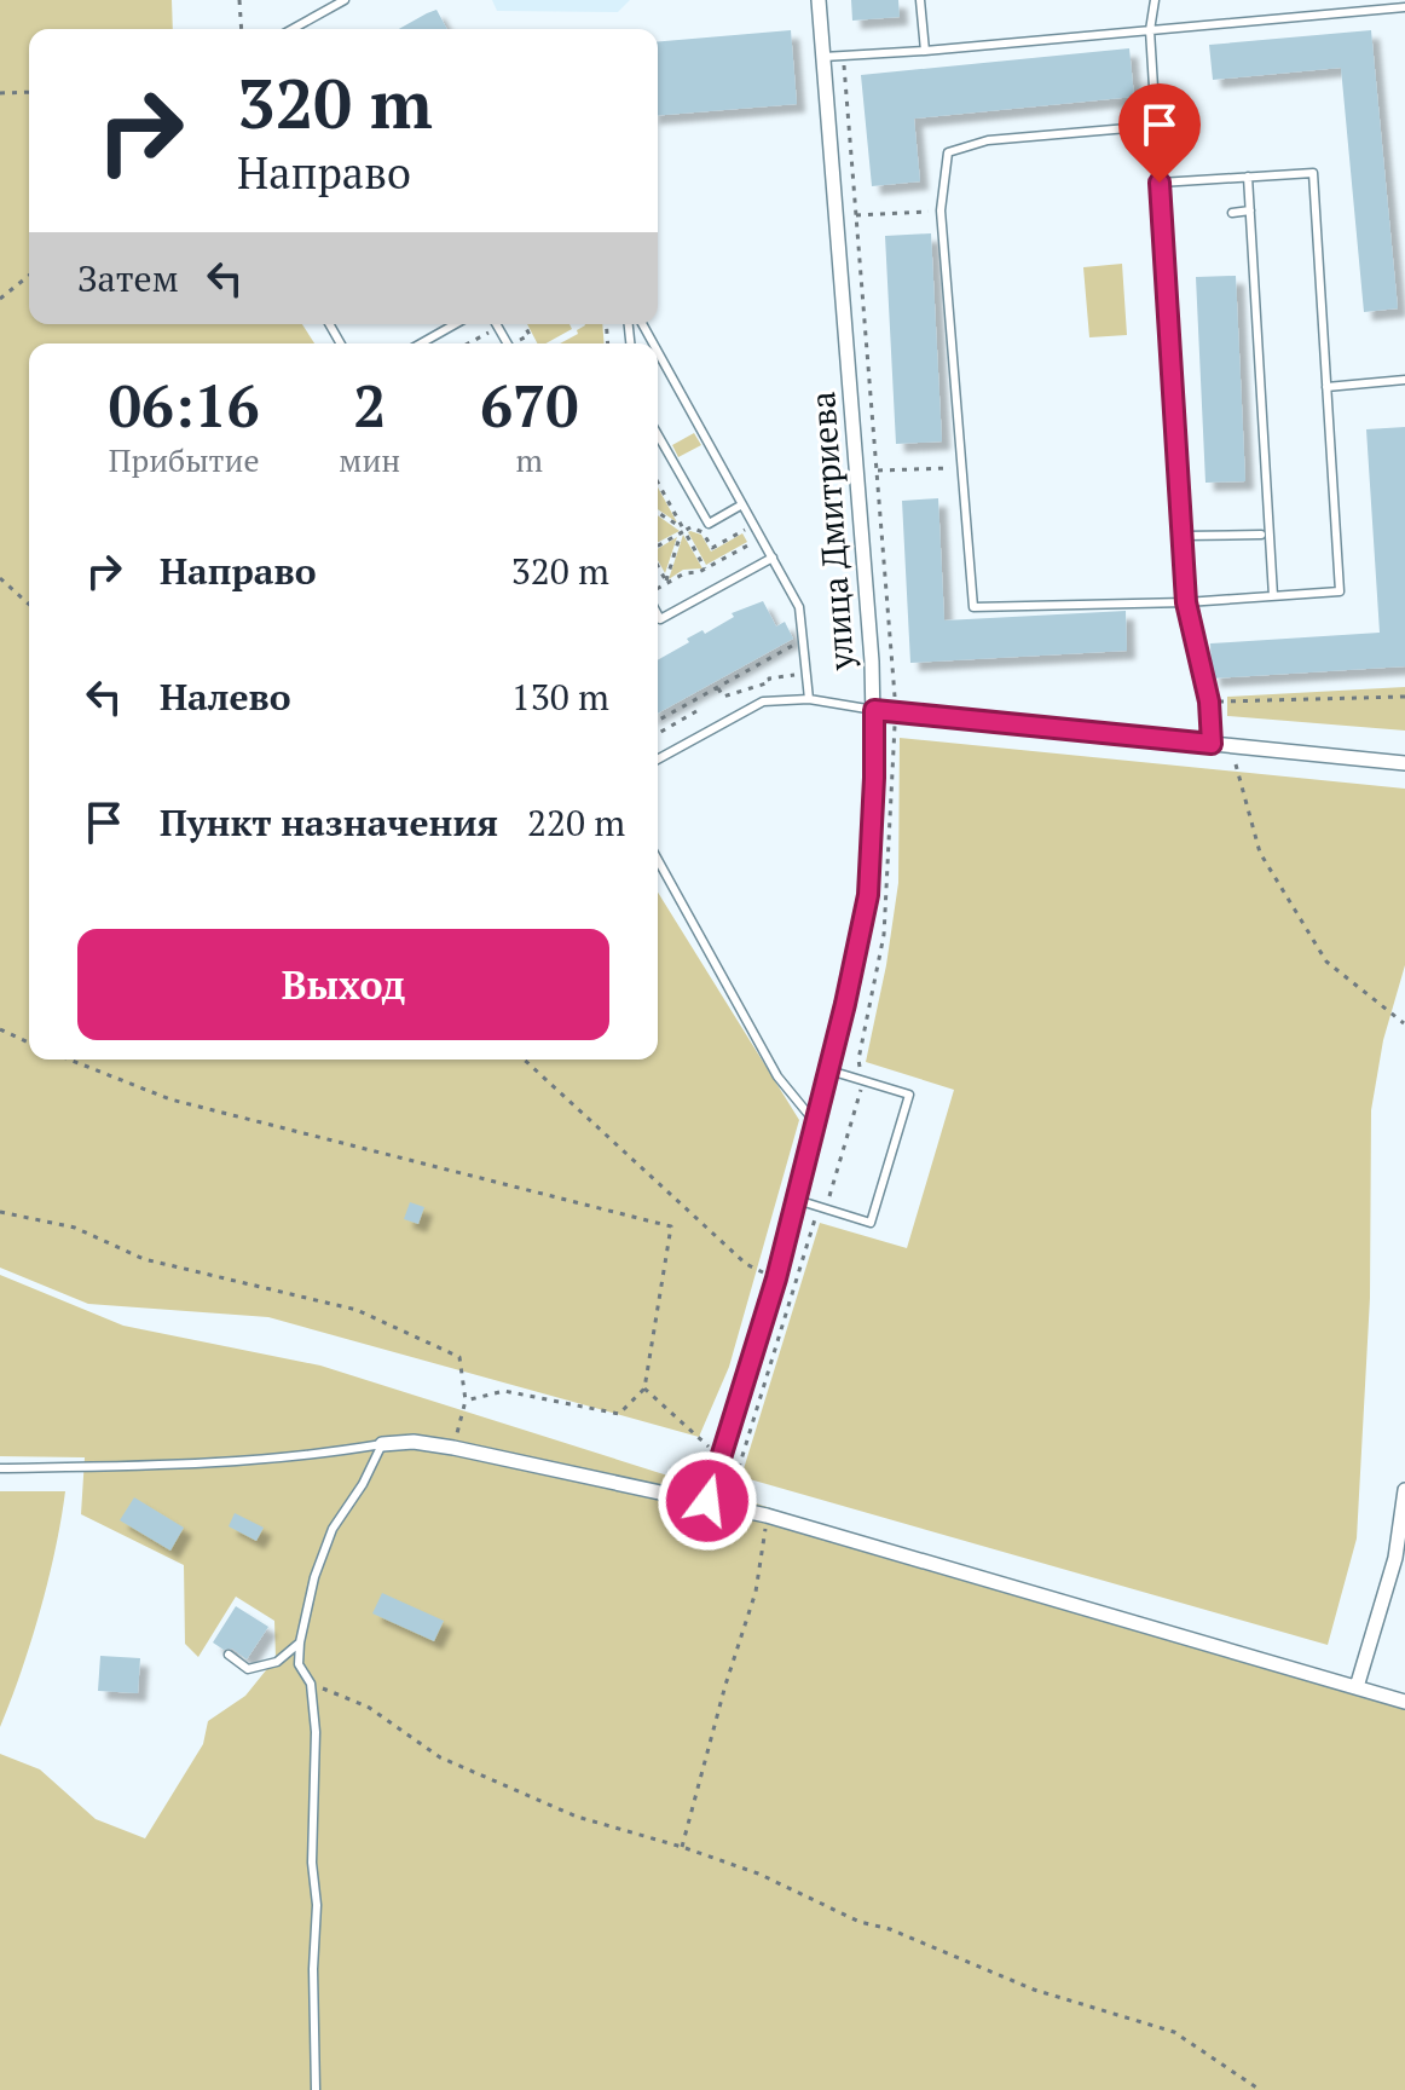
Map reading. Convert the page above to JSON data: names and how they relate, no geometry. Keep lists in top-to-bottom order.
{
  "streets": {
    "street": ["улица Дмитриева"]
  },
  "page": {
    "turn": ["320 m", "Направо"],
    "then": "Затем",
    "eta": [
      "06:16",
      "Прибытие",
      "2",
      "мин",
      "670",
      "m"
    ],
    "list": [
      {
        "name": "Направо",
        "value": "320 m"
      },
      {
        "name": "Налево",
        "value": "130 m"
      },
      {
        "name": "Пункт назначения",
        "value": "220 m"
      }
    ],
    "buttons": "Выход"
  }
}
